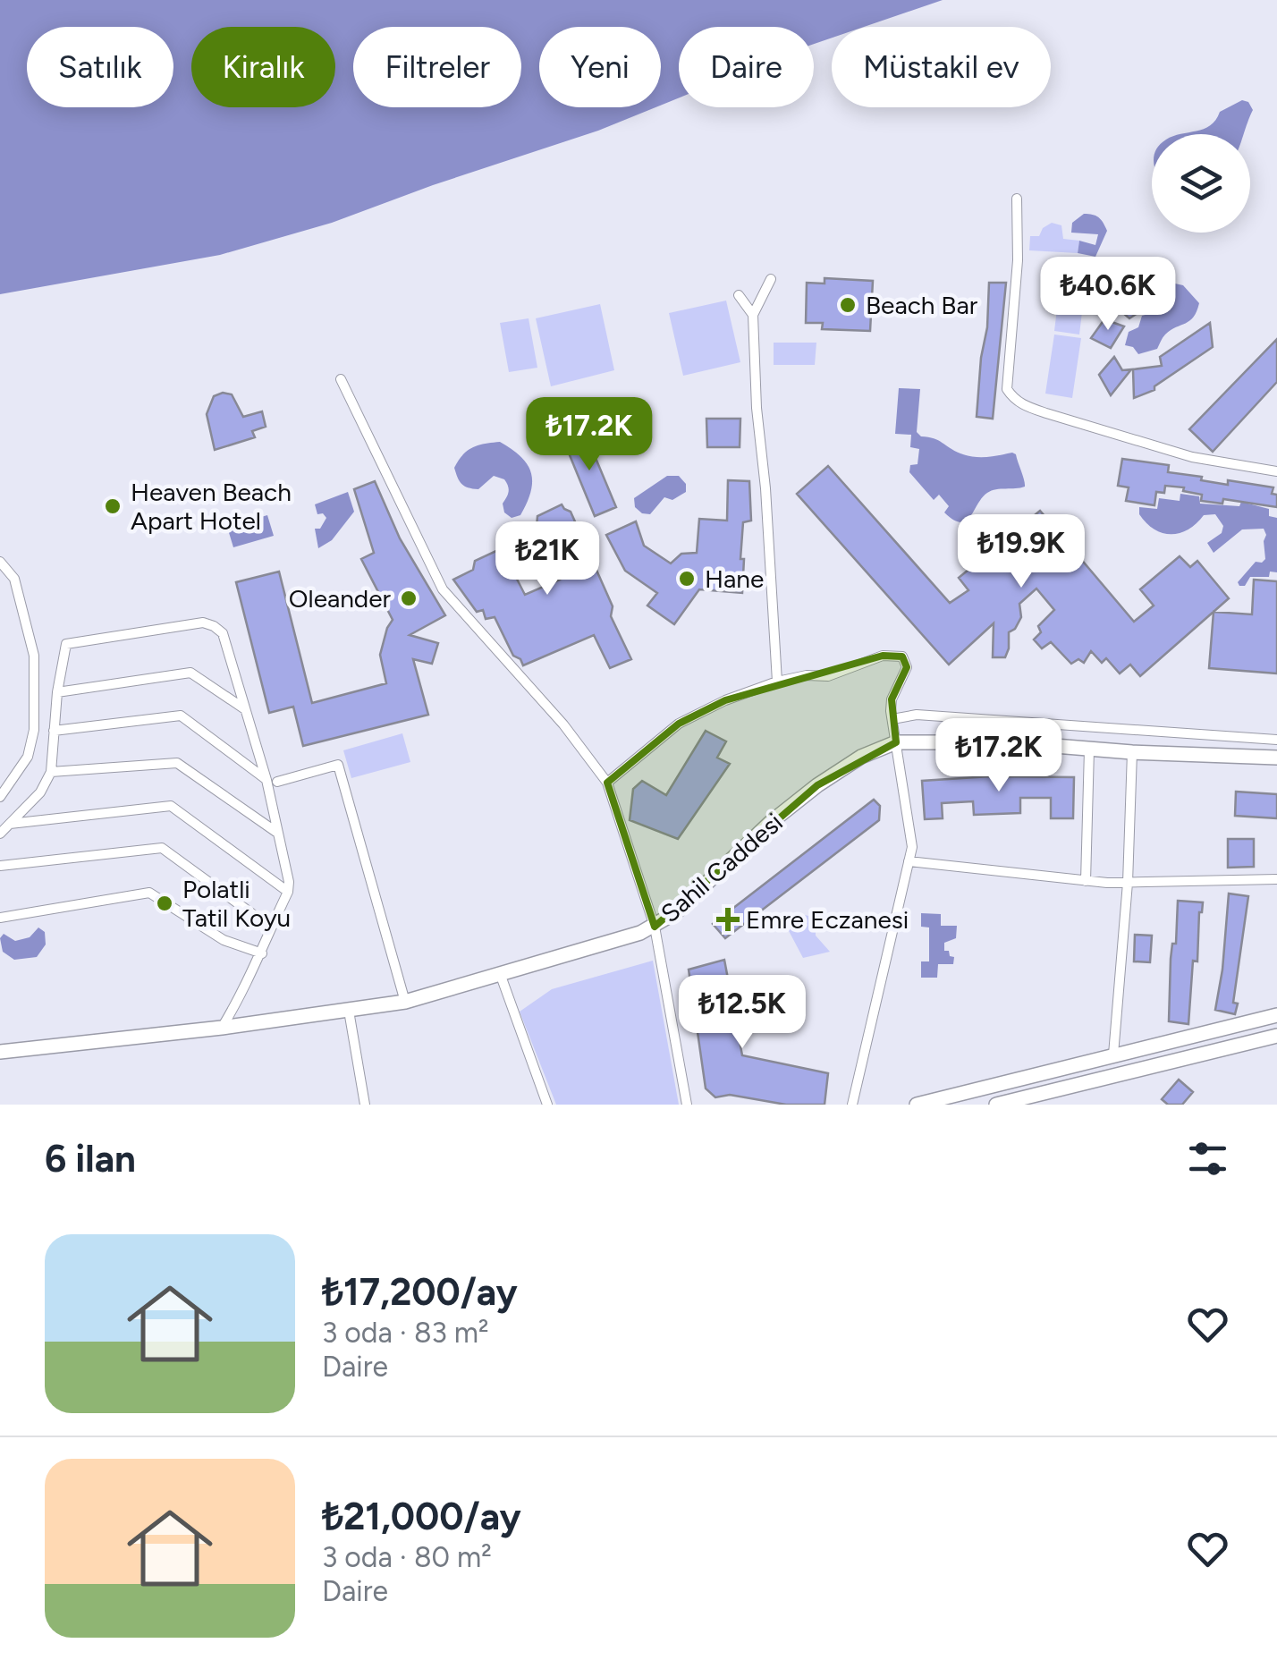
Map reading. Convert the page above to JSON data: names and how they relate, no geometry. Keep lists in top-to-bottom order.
{
  "streets": {
    "main road": ["Sahil Caddesi"]
  },
  "places": {
    "other": [
      "Beach Bar",
      "Heaven Beach Apart Hotel",
      "Hane",
      "Oleander",
      "Polatli Tatil Koyu"
    ],
    "health": ["Emre Eczanesi"]
  },
  "page": {
    "chip": [
      "Satılık",
      "Kiralık",
      "Filtreler",
      "Yeni",
      "Daire",
      "Müstakil ev"
    ],
    "price": [
      "₺40.6K",
      "₺17.2K",
      "₺19.9K",
      "₺21K",
      "₺17.2K",
      "₺12.5K"
    ],
    "heading": "6 ilan",
    "list": [
      {
        "name": "₺17,200/ay",
        "note": "3 oda · 83 m² · Daire"
      },
      {
        "name": "₺21,000/ay",
        "note": "3 oda · 80 m² · Daire"
      }
    ]
  }
}
